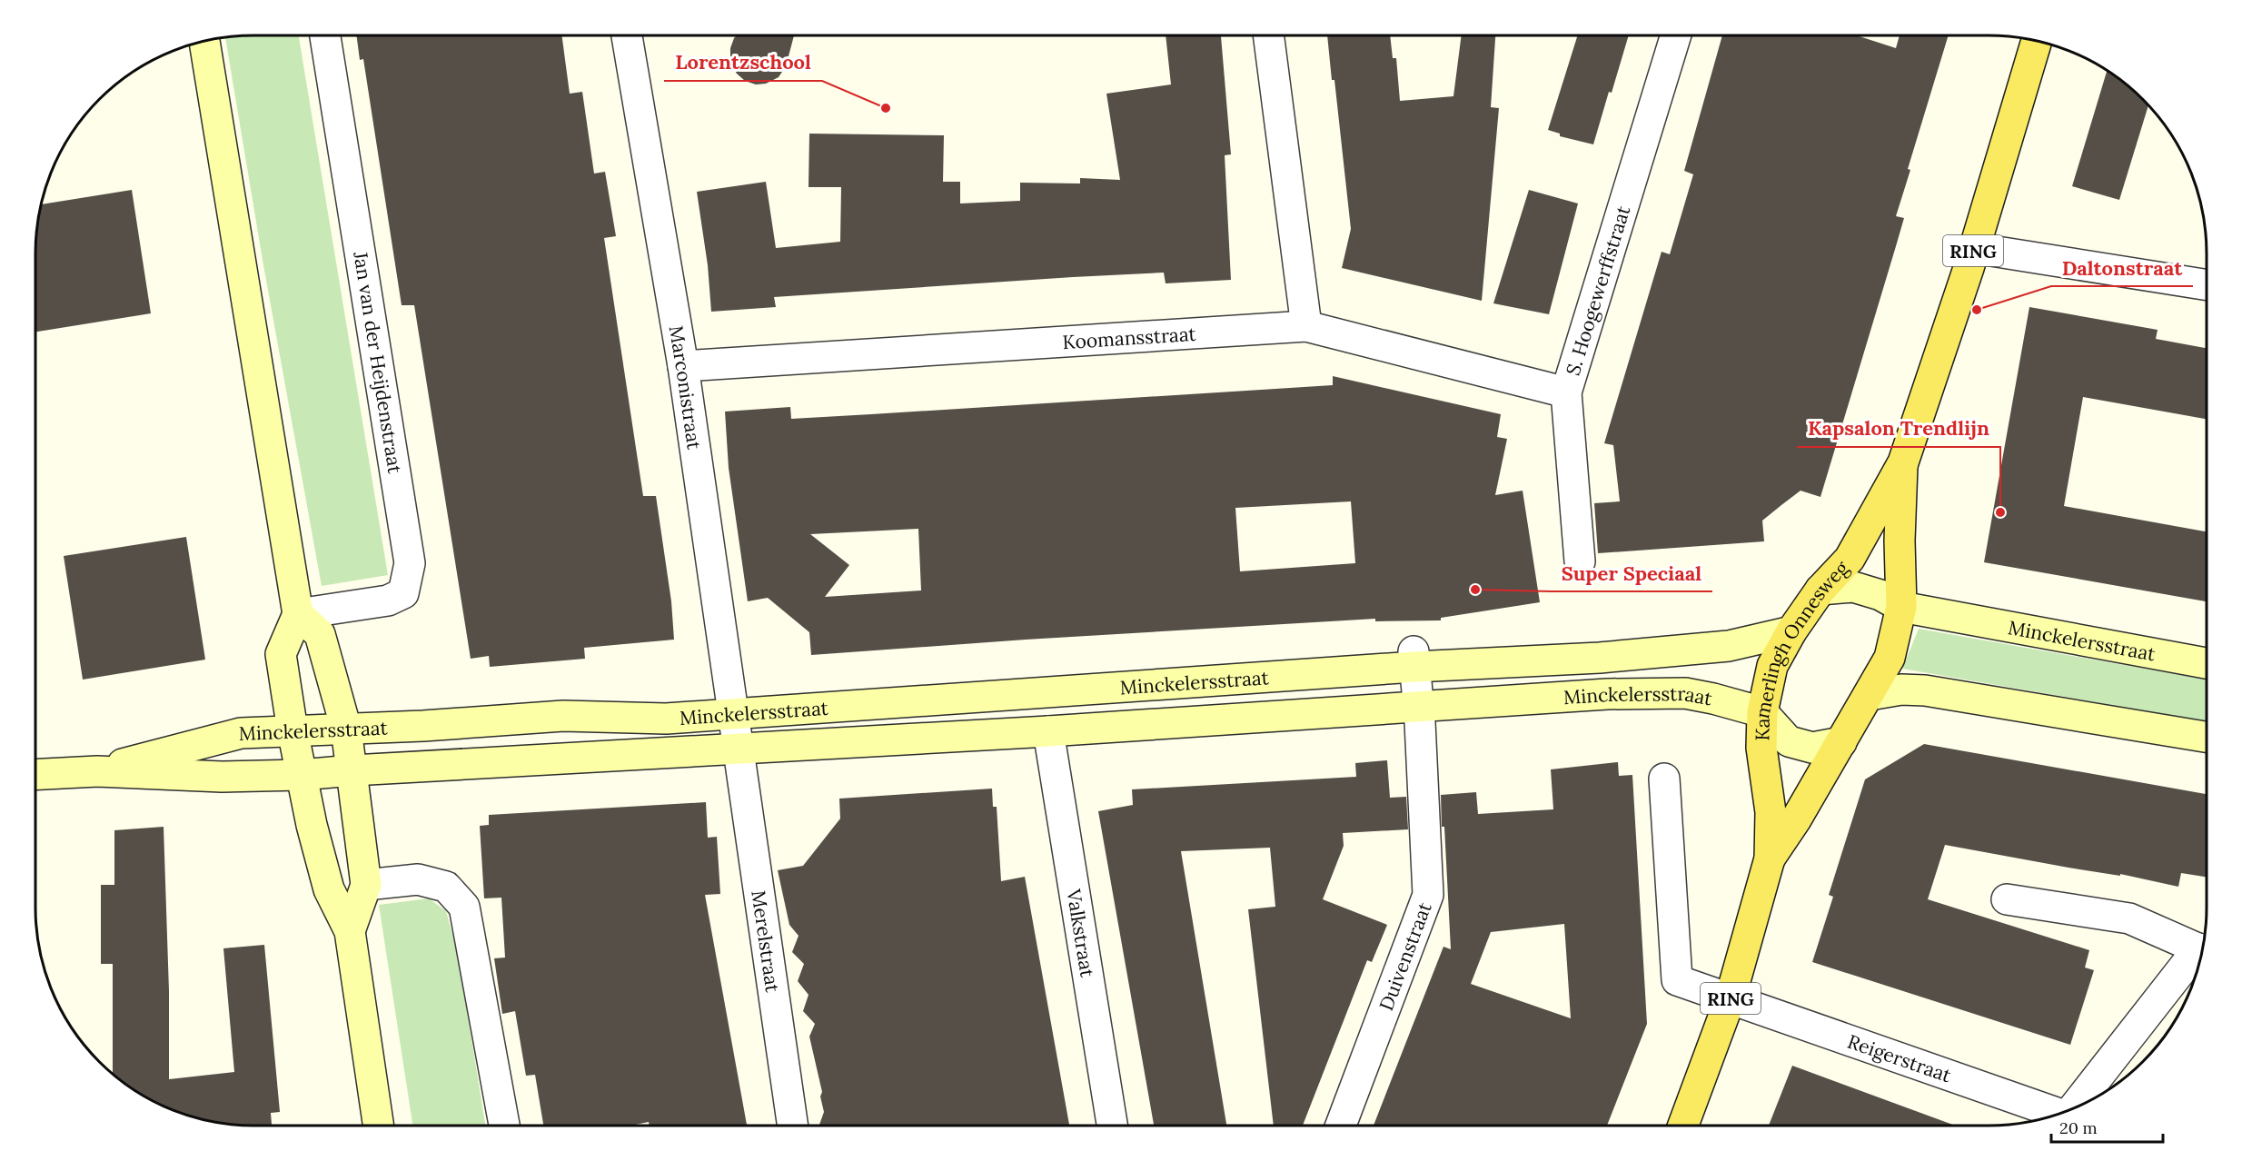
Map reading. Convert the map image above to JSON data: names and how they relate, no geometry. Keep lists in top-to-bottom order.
{
  "streets": {
    "main road": ["RING", "Minckelersstraat", "Kamerlingh Onnesweg"],
    "street": [
      "S. Hoogewerffstraat",
      "Koomansstraat",
      "Jan van der Heijdenstraat",
      "Marconistraat",
      "Valkstraat",
      "Merelstraat",
      "Duivenstraat",
      "Reigerstraat"
    ]
  },
  "crossings": [
    ["S. Hoogewerffstraat", "Koomansstraat"],
    ["Koomansstraat", "Marconistraat"],
    ["Marconistraat", "Minckelersstraat"],
    ["Marconistraat", "Merelstraat"],
    ["Minckelersstraat", "Kamerlingh Onnesweg"],
    ["Minckelersstraat", "Valkstraat"],
    ["Minckelersstraat", "Merelstraat"],
    ["Minckelersstraat", "Duivenstraat"],
    ["Kamerlingh Onnesweg", "Reigerstraat"]
  ],
  "places": [
    "Lorentzschool",
    "Daltonstraat",
    "Kapsalon Trendlijn",
    "Super Speciaal"
  ],
  "scale_bar": "20 m"
}
